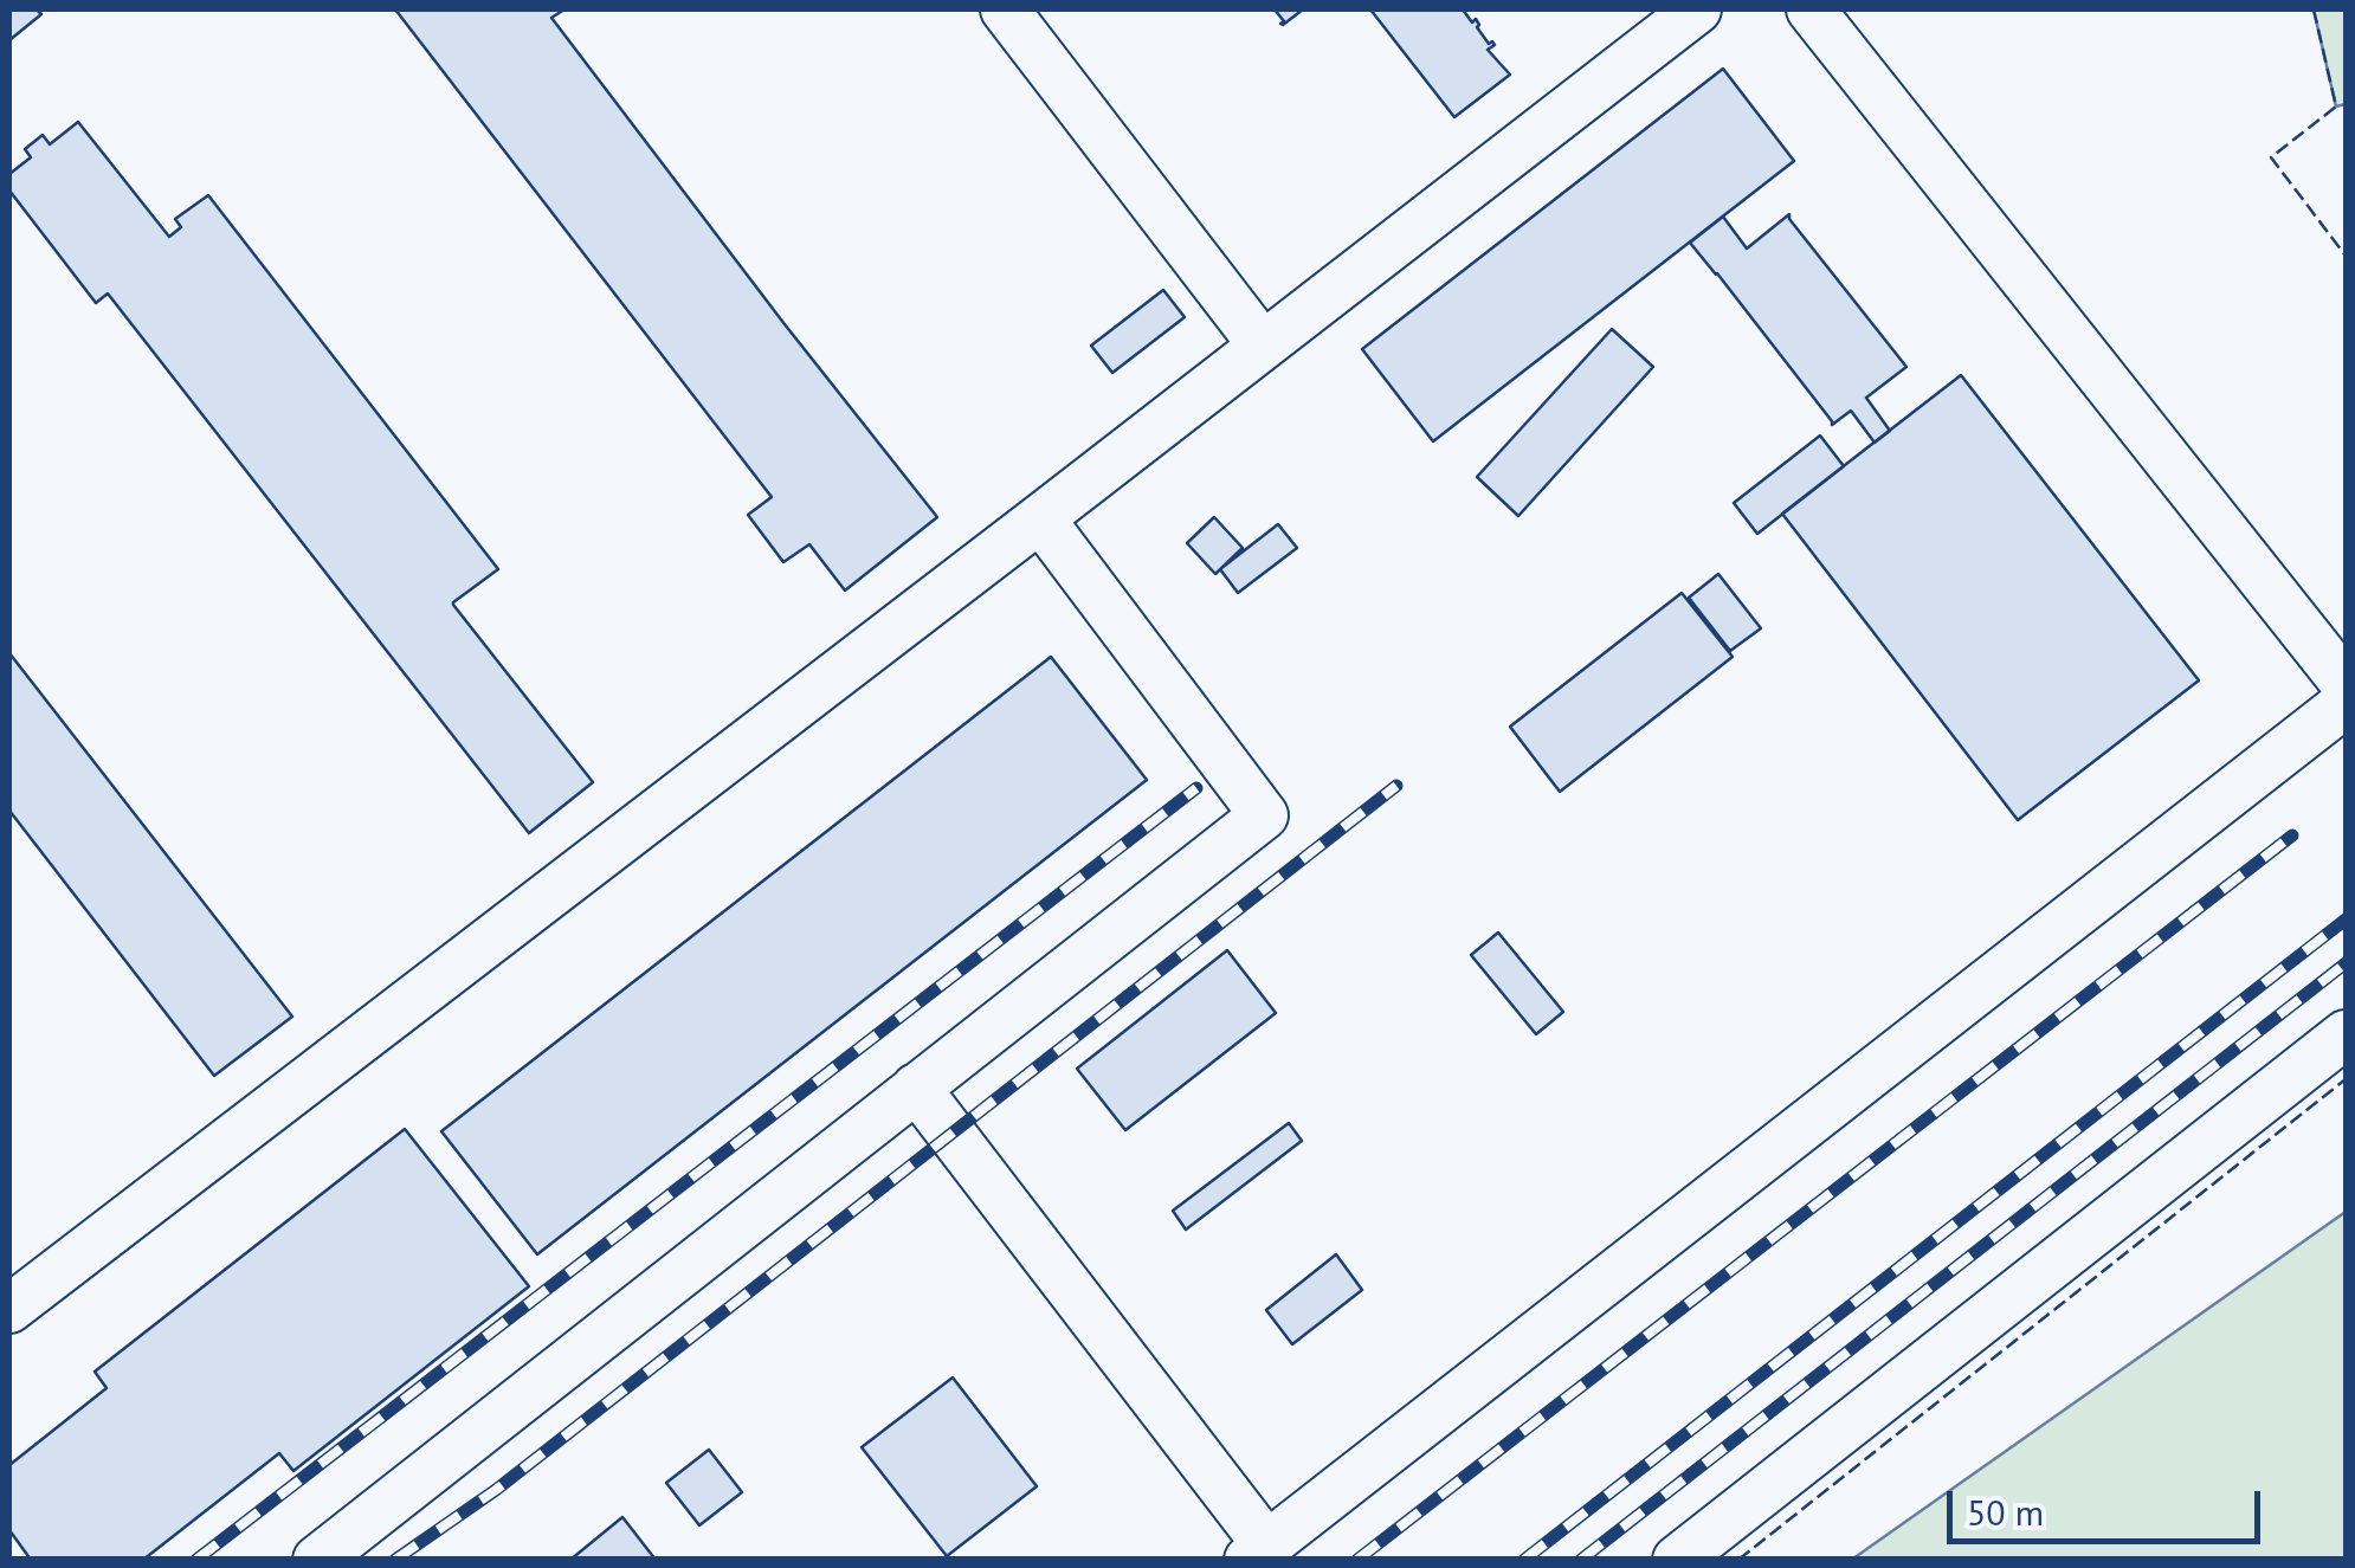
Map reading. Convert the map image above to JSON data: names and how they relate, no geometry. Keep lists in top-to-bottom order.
{
  "scale_bar": "50 m"
}
